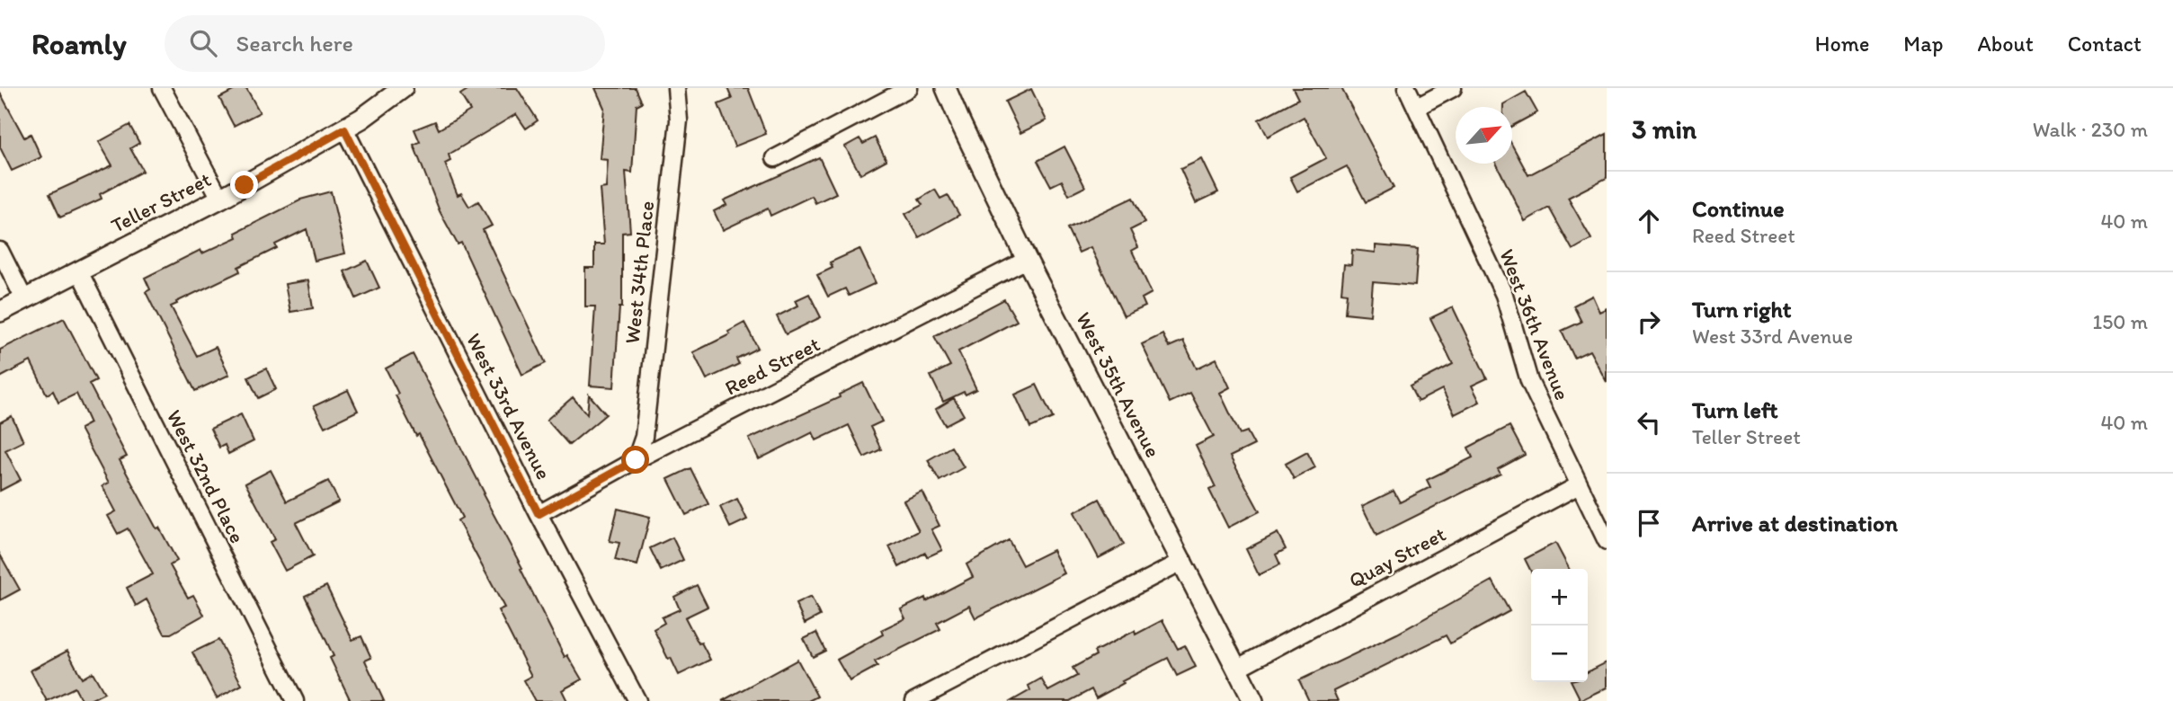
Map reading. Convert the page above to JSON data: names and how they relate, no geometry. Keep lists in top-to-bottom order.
{
  "streets": {
    "street": [
      "Teller Street",
      "West 34th Place",
      "West 36th Avenue",
      "Reed Street",
      "West 35th Avenue",
      "West 33rd Avenue",
      "West 32nd Place",
      "Quay Street"
    ]
  },
  "crossings": [
    ["Teller Street", "West 33rd Avenue"],
    ["Teller Street", "West 32nd Place"],
    ["West 34th Place", "Reed Street"],
    ["West 36th Avenue", "Quay Street"],
    ["Reed Street", "West 35th Avenue"],
    ["Reed Street", "West 33rd Avenue"],
    ["West 35th Avenue", "Quay Street"]
  ],
  "north": "top right",
  "page": {
    "header": "Roamly",
    "search": "Search here",
    "nav": [
      "Home",
      "Map",
      "About",
      "Contact"
    ],
    "heading": ["3 min", "Walk · 230 m"],
    "list": [
      ["Continue", "Reed Street", "40 m"],
      ["Turn right", "West 33rd Avenue", "150 m"],
      ["Turn left", "Teller Street", "40 m"],
      "Arrive at destination"
    ],
    "map_buttons": ["+", "−"]
  }
}
